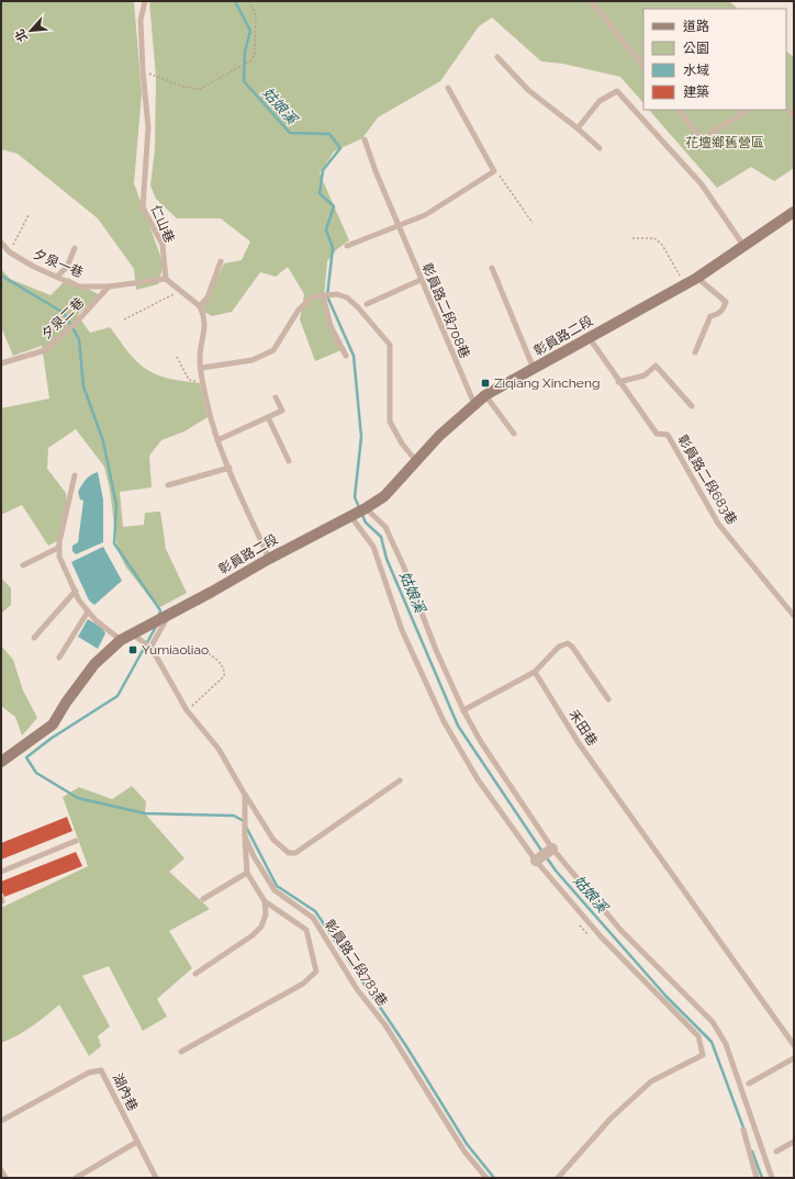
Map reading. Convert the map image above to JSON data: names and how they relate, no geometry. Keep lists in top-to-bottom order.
{
  "streets": {
    "main road": ["彰員路二段"],
    "lane": [
      "仁山巷",
      "夕泉一巷",
      "彰員路二段708巷",
      "夕泉二巷",
      "彰員路二段683巷",
      "禾田巷",
      "彰員路二段783巷",
      "湖內巷"
    ]
  },
  "crossings": [
    ["仁山巷", "夕泉一巷"],
    ["夕泉一巷", "夕泉二巷"],
    ["彰員路二段708巷", "彰員路二段"],
    ["彰員路二段", "彰員路二段683巷"],
    ["彰員路二段", "彰員路二段783巷"]
  ],
  "water": ["姑娘溪"],
  "parks": ["花壇鄉舊營區"],
  "places": {
    "transit": ["Ziqiang Xincheng", "Yumiaoliao"]
  },
  "legend": [
    "道路",
    "公園",
    "水域",
    "建築"
  ],
  "north": "bottom left"
}
